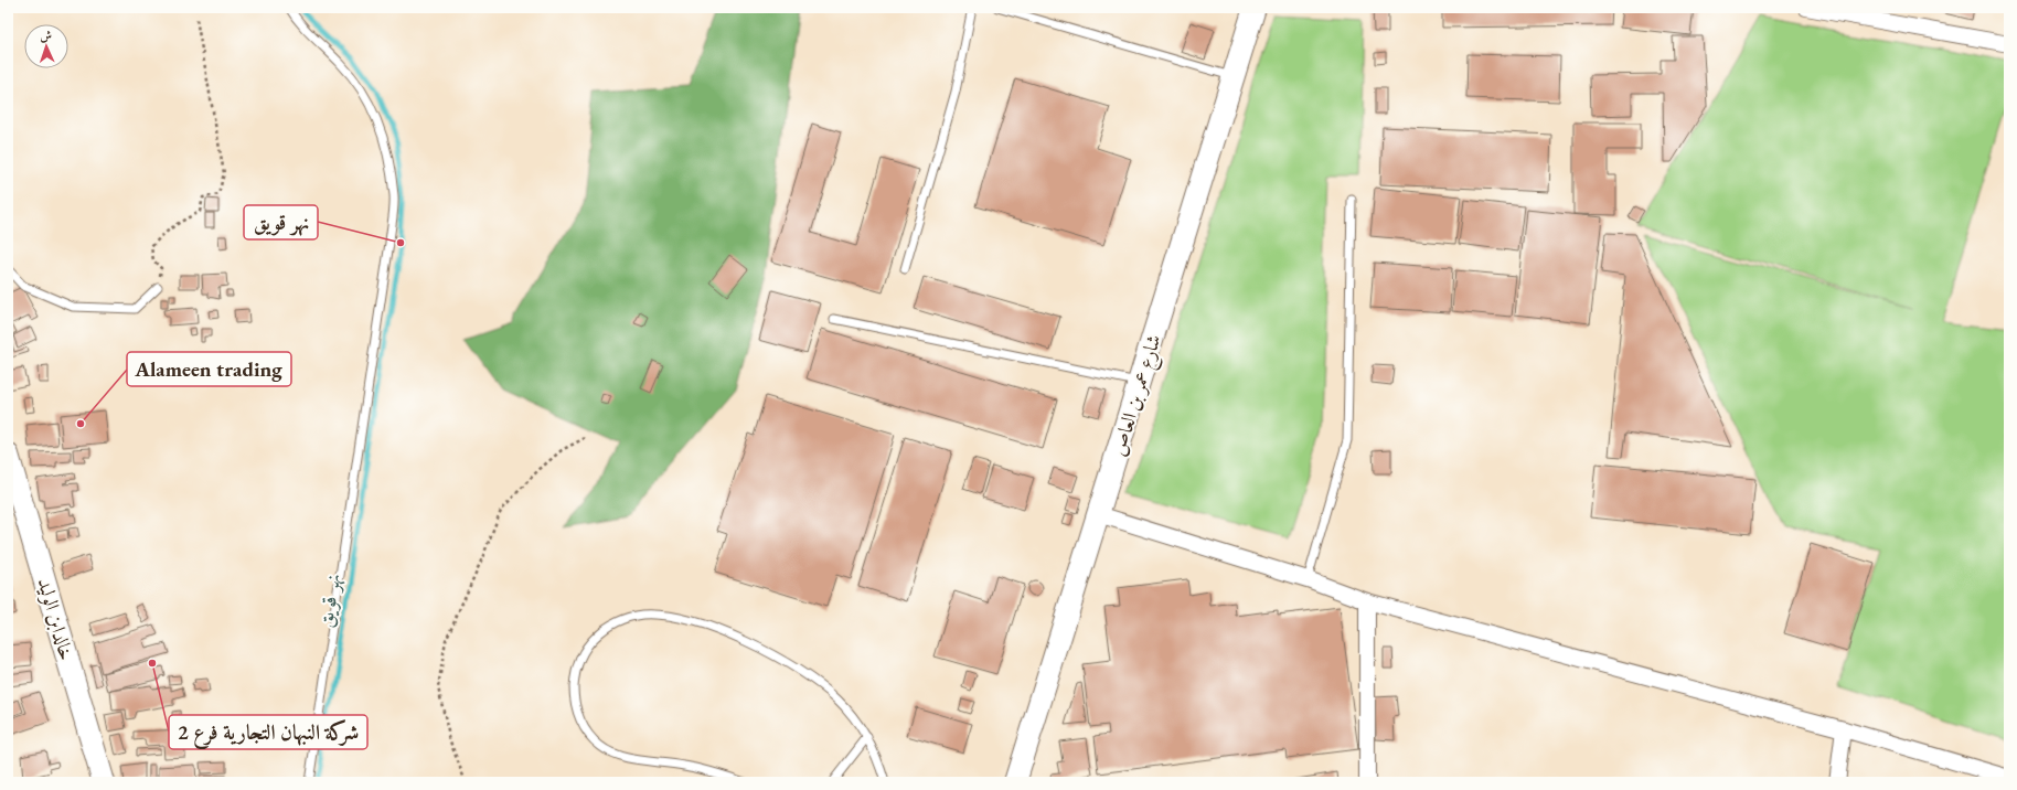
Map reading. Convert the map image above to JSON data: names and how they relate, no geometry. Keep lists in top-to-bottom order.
{
  "streets": {
    "street": ["شارع عمر بن العاص", "خالدابن الوليد"]
  },
  "water": ["نهر قويق"],
  "places": ["نهر قويق", "Alameen trading", "شركة النبهان التجارية فرع 2"],
  "north": "top"
}
